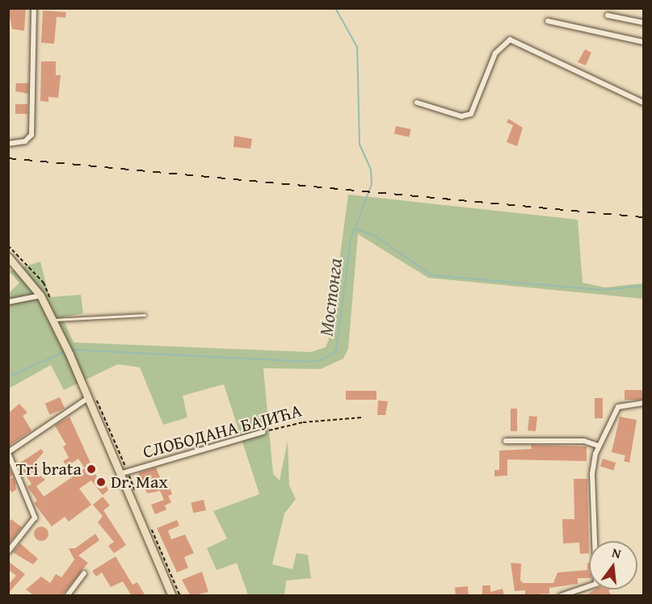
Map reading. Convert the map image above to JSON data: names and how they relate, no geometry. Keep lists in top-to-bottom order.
{
  "streets": {
    "street": ["СЛОБОДАНА БАЈИЋА"]
  },
  "water": ["Мостонга"],
  "places": ["Tri brata", "Dr. Max"],
  "north": "top"
}
